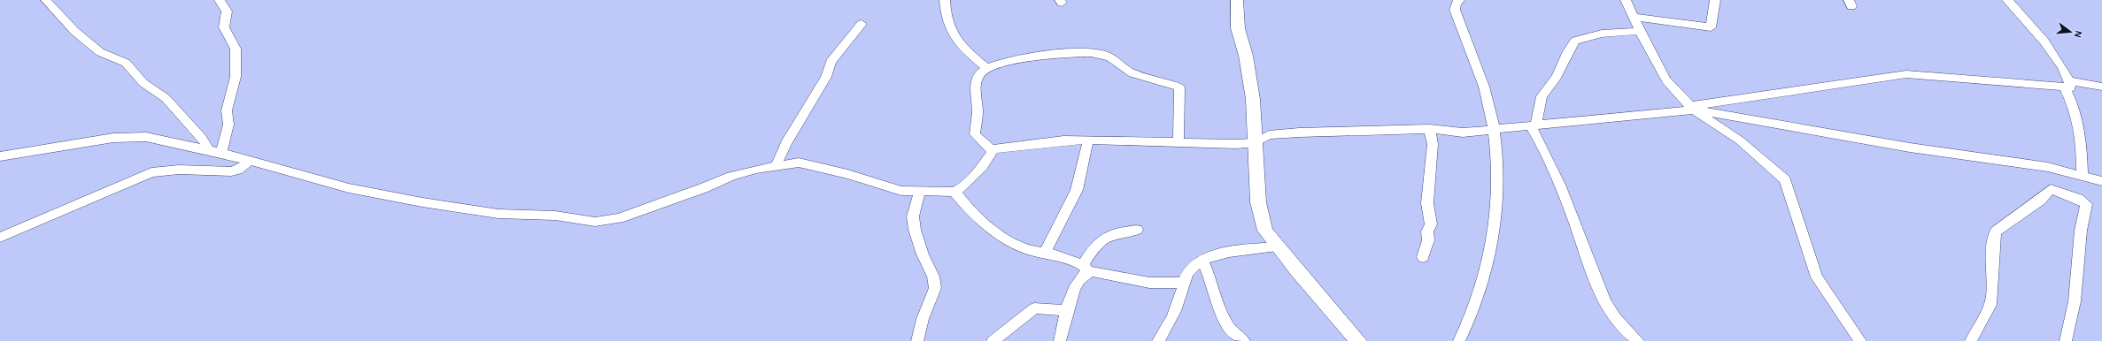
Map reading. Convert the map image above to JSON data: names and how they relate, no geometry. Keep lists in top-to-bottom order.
{
  "north": "right"
}
